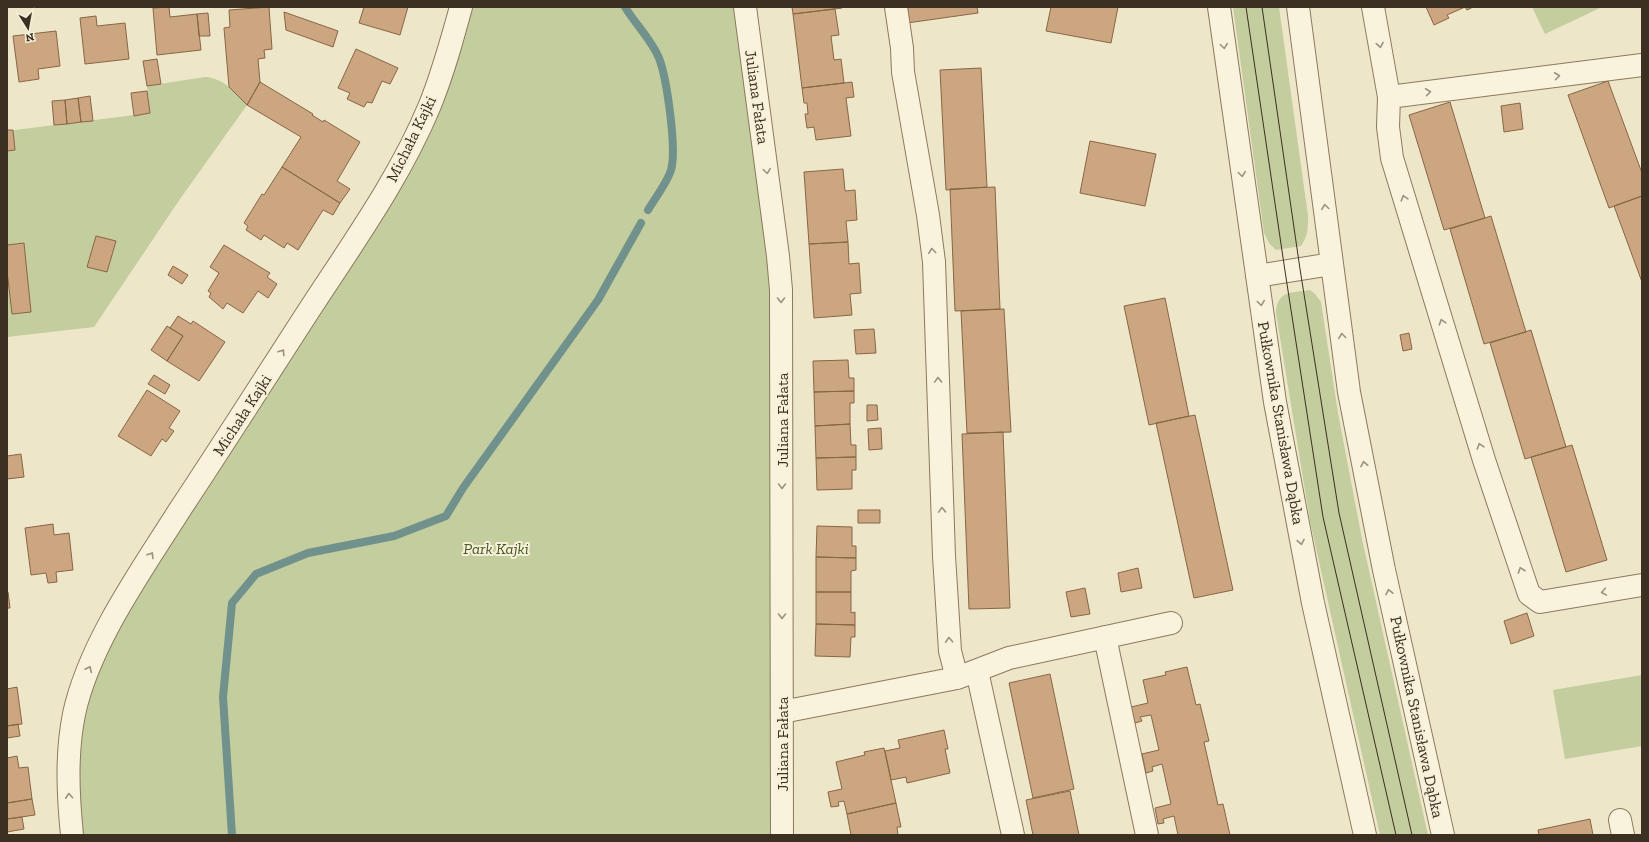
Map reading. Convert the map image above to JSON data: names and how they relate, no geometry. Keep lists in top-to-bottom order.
{
  "streets": {
    "street": ["Juliana Fałata", "Michała Kajki", "Pułkownika Stanisława Dąbka"]
  },
  "one_way": ["Michała Kajki"],
  "parks": ["Park Kajki"],
  "north": "bottom"
}
